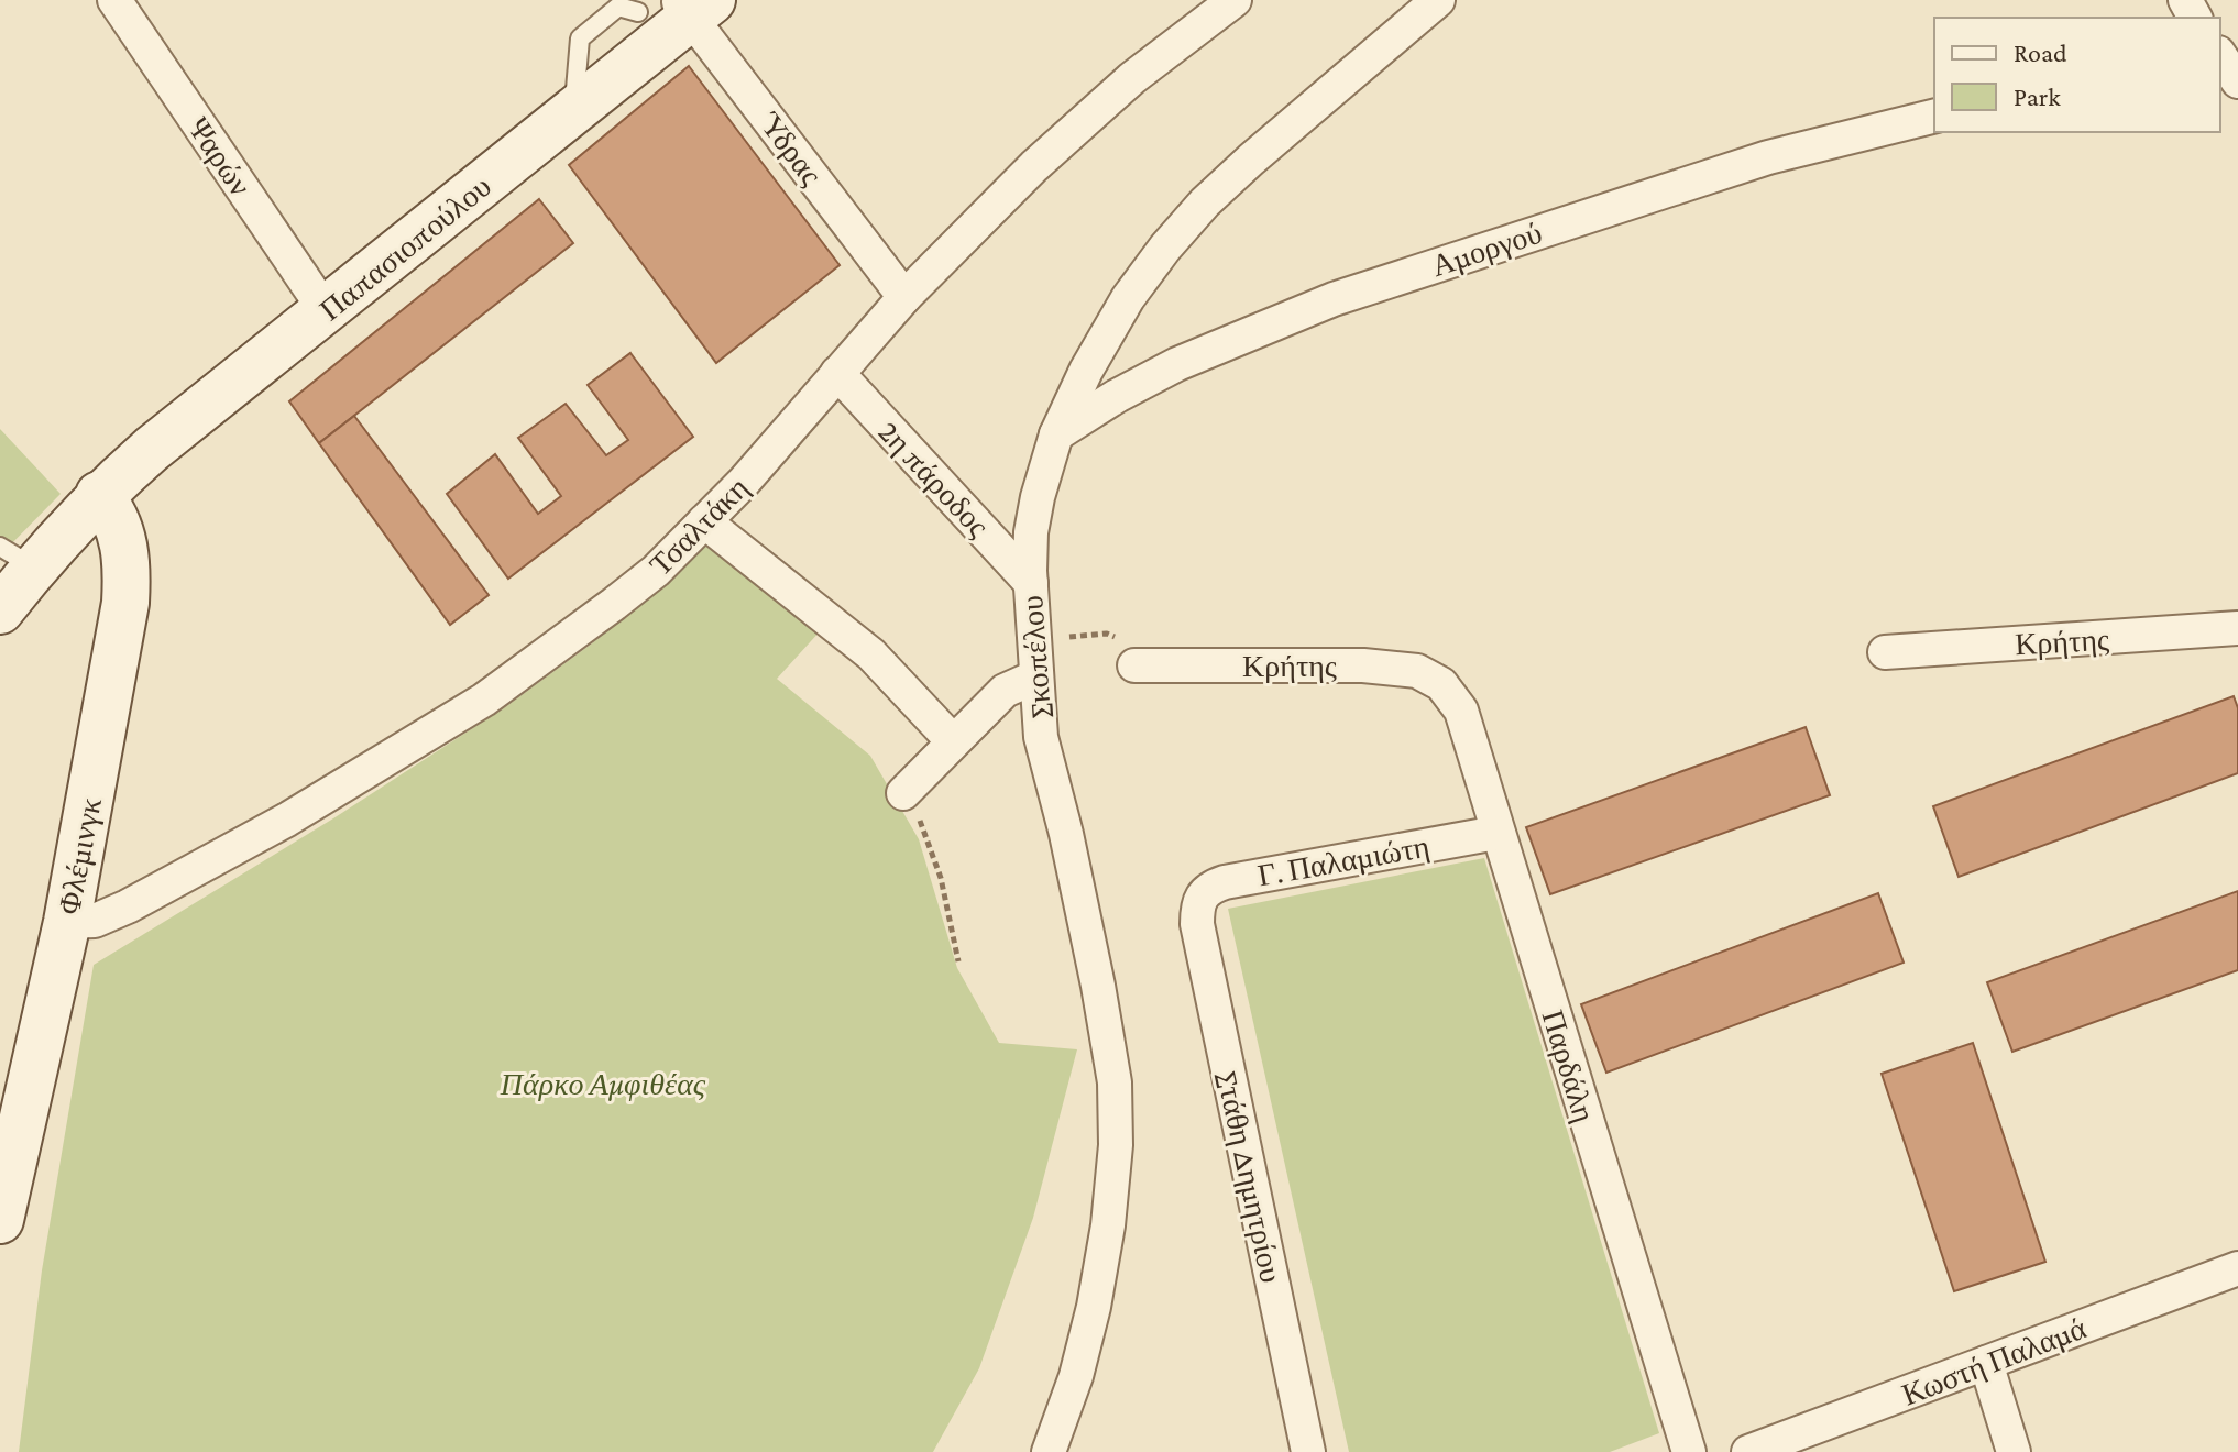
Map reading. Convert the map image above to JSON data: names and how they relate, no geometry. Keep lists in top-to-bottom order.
{
  "streets": {
    "main road": ["Παπασιοπούλου", "Φλέμινγκ"],
    "street": [
      "Ύδρας",
      "Ψαρών",
      "Αμοργού",
      "2η πάροδος",
      "Τσαλτάκη",
      "Κρήτης",
      "Σκοπέλου",
      "Γ. Παλαμιώτη",
      "Παρδάλη",
      "Στάθη Δημητρίου",
      "Κωστή Παλαμά"
    ]
  },
  "crossings": [
    ["Ύδρας", "Παπασιοπούλου"],
    ["Ύδρας", "Τσαλτάκη"],
    ["Ψαρών", "Παπασιοπούλου"],
    ["Παπασιοπούλου", "Φλέμινγκ"],
    ["Αμοργού", "Σκοπέλου"],
    ["2η πάροδος", "Τσαλτάκη"],
    ["2η πάροδος", "Σκοπέλου"],
    ["Τσαλτάκη", "Φλέμινγκ"],
    ["Κρήτης", "Παρδάλη"],
    ["Γ. Παλαμιώτη", "Παρδάλη"],
    ["Γ. Παλαμιώτη", "Στάθη Δημητρίου"]
  ],
  "parks": ["Πάρκο Αμφιθέας"],
  "legend": ["Road", "Park"]
}
